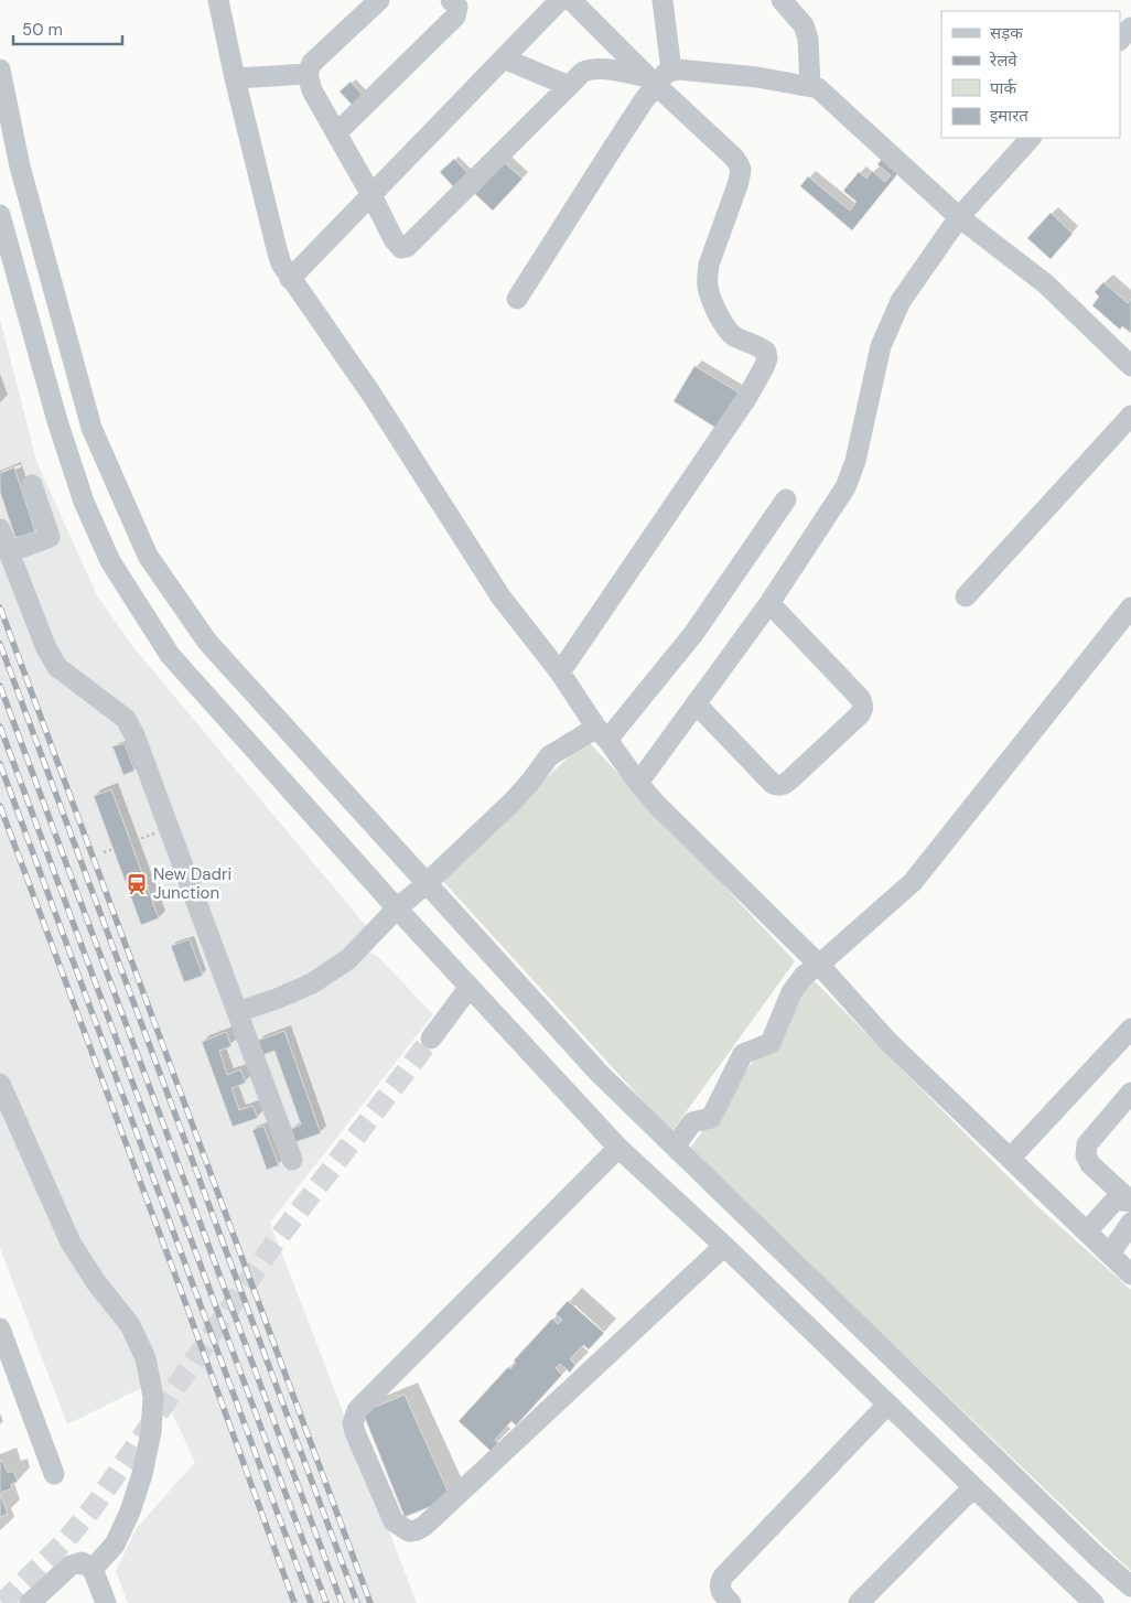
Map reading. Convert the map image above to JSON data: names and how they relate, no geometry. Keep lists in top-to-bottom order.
{
  "places": {
    "station": ["New Dadri Junction"]
  },
  "legend": [
    "सड़क",
    "रेलवे",
    "पार्क",
    "इमारत"
  ],
  "scale_bar": "50 m"
}
